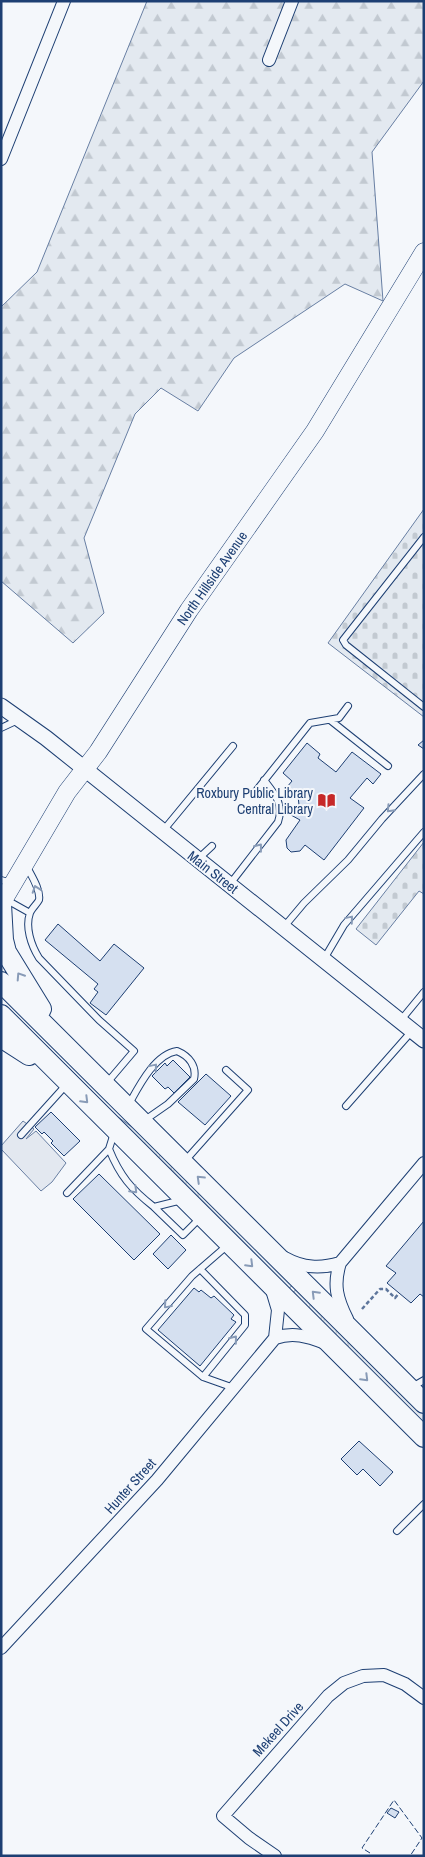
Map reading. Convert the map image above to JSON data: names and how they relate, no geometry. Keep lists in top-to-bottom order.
{
  "streets": {
    "main road": ["North Hillside Avenue"],
    "street": ["Main Street", "Hunter Street", "Mekeel Drive"]
  },
  "crossings": [
    ["North Hillside Avenue", "Main Street"]
  ],
  "places": {
    "library": ["Roxbury Public Library Central Library"]
  }
}
